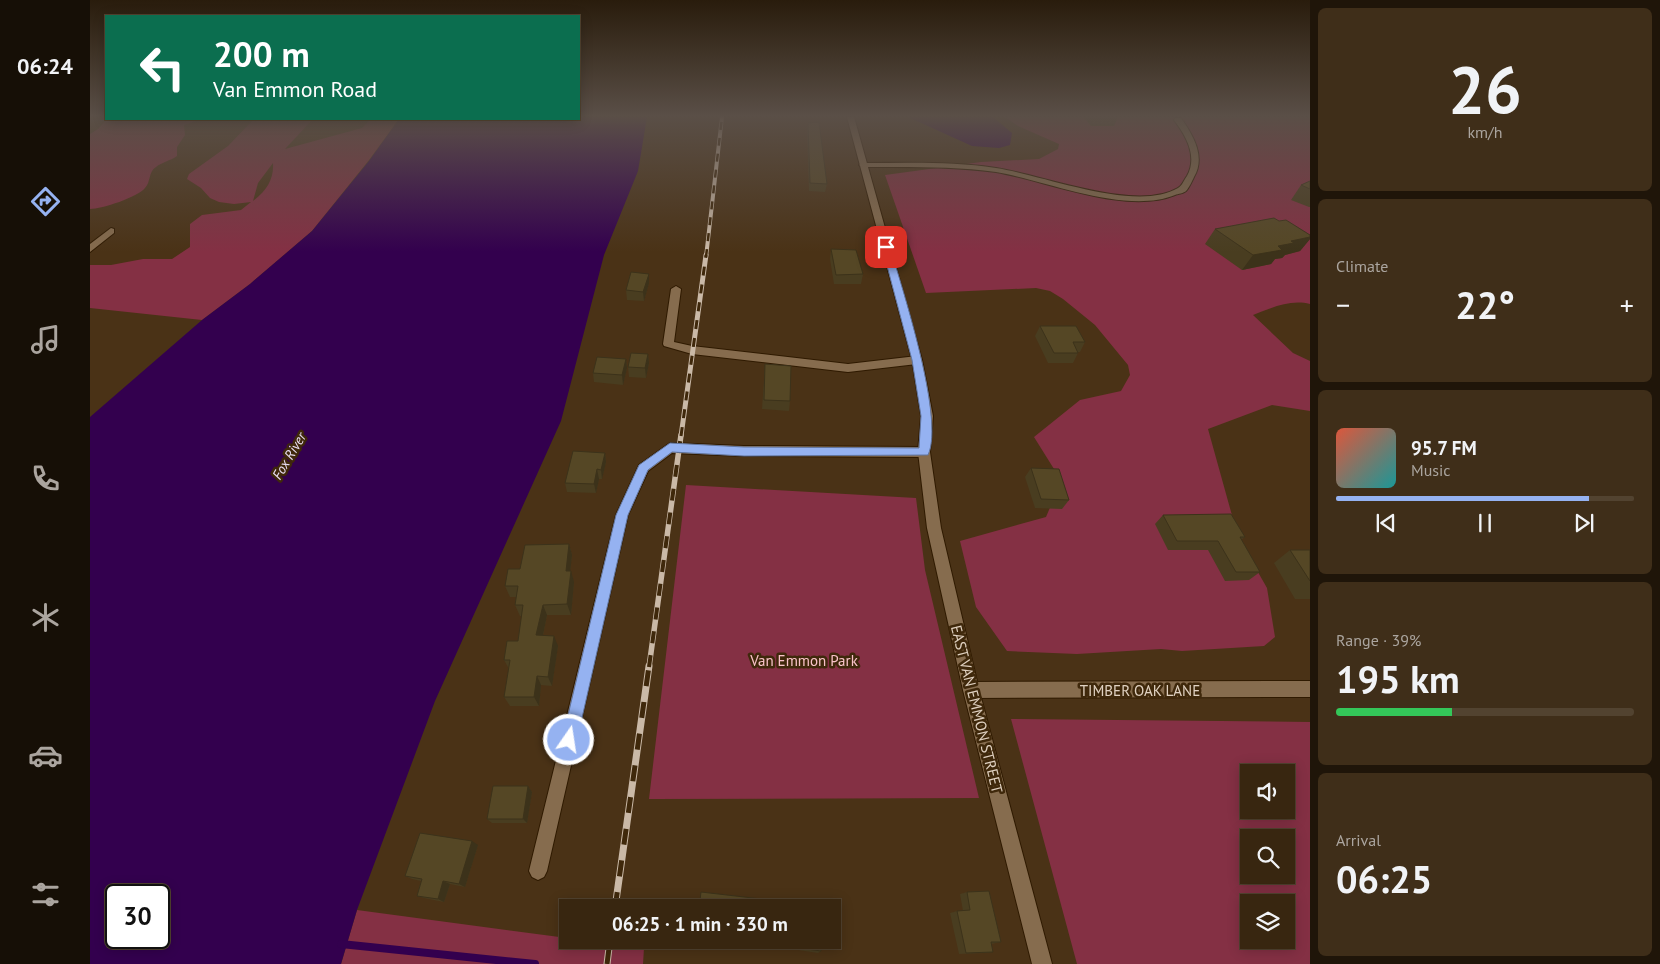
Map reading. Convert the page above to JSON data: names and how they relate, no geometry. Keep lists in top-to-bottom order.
{
  "streets": {
    "street": ["TIMBER OAK LANE", "EAST VAN EMMON STREET"]
  },
  "crossings": [
    ["TIMBER OAK LANE", "EAST VAN EMMON STREET"]
  ],
  "water": ["Fox River"],
  "parks": ["Van Emmon Park"],
  "page": {
    "tabs": "06:24",
    "tile": [
      ["26", "km/h"],
      "Climate",
      ["Range · 39%", "195 km"],
      ["Arrival", "06:25"]
    ],
    "turn": ["200 m", "Van Emmon Road"],
    "heat": ["−", "22°", "+"],
    "song": ["95.7 FM", "Music"],
    "limit": "30",
    "trip": "06:25 · 1 min · 330 m"
  }
}
